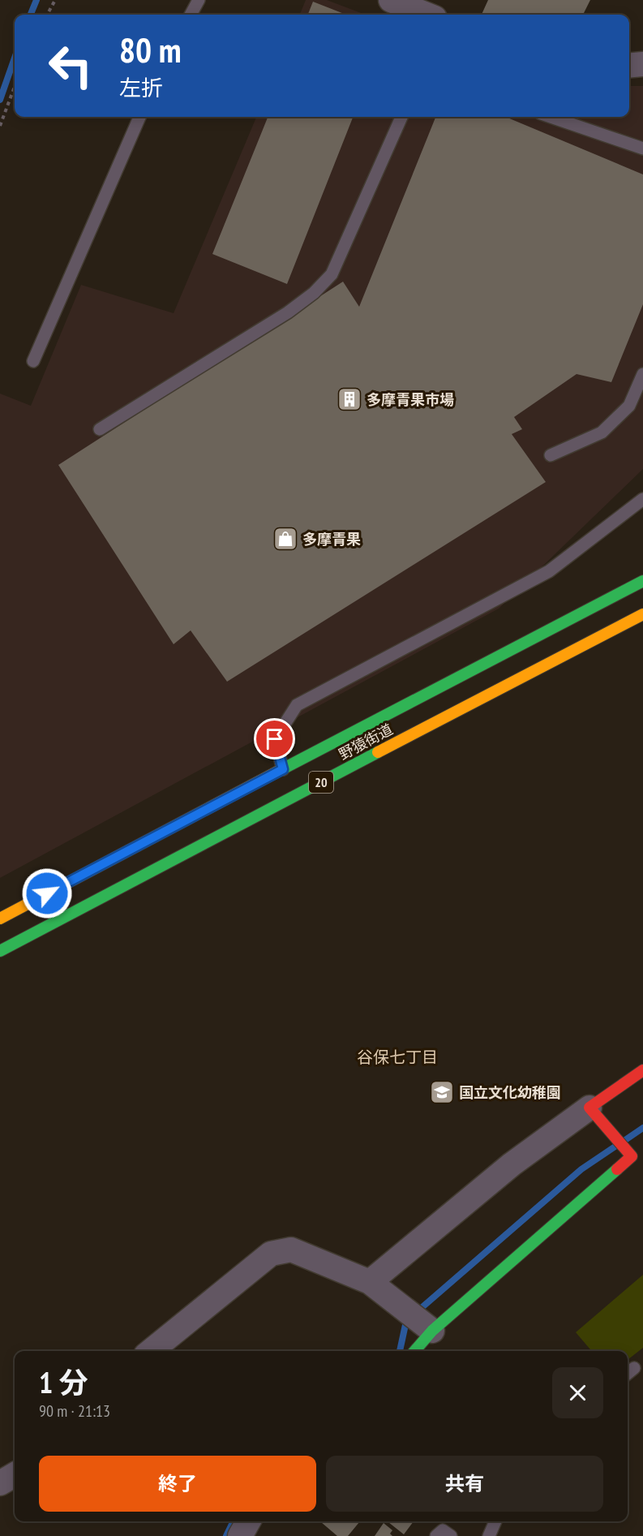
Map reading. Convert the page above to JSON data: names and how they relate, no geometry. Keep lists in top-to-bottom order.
{
  "streets": {
    "main road": ["野猿街道", "20"]
  },
  "districts": ["谷保七丁目"],
  "places": {
    "building": ["多摩青果市場"],
    "shop": ["多摩青果"],
    "school or university": ["国立文化幼稚園"]
  },
  "page": {
    "turn": ["80 m", "左折"],
    "heading": ["1 分", "90 m · 21:13"],
    "buttons": ["終了", "共有"]
  }
}
